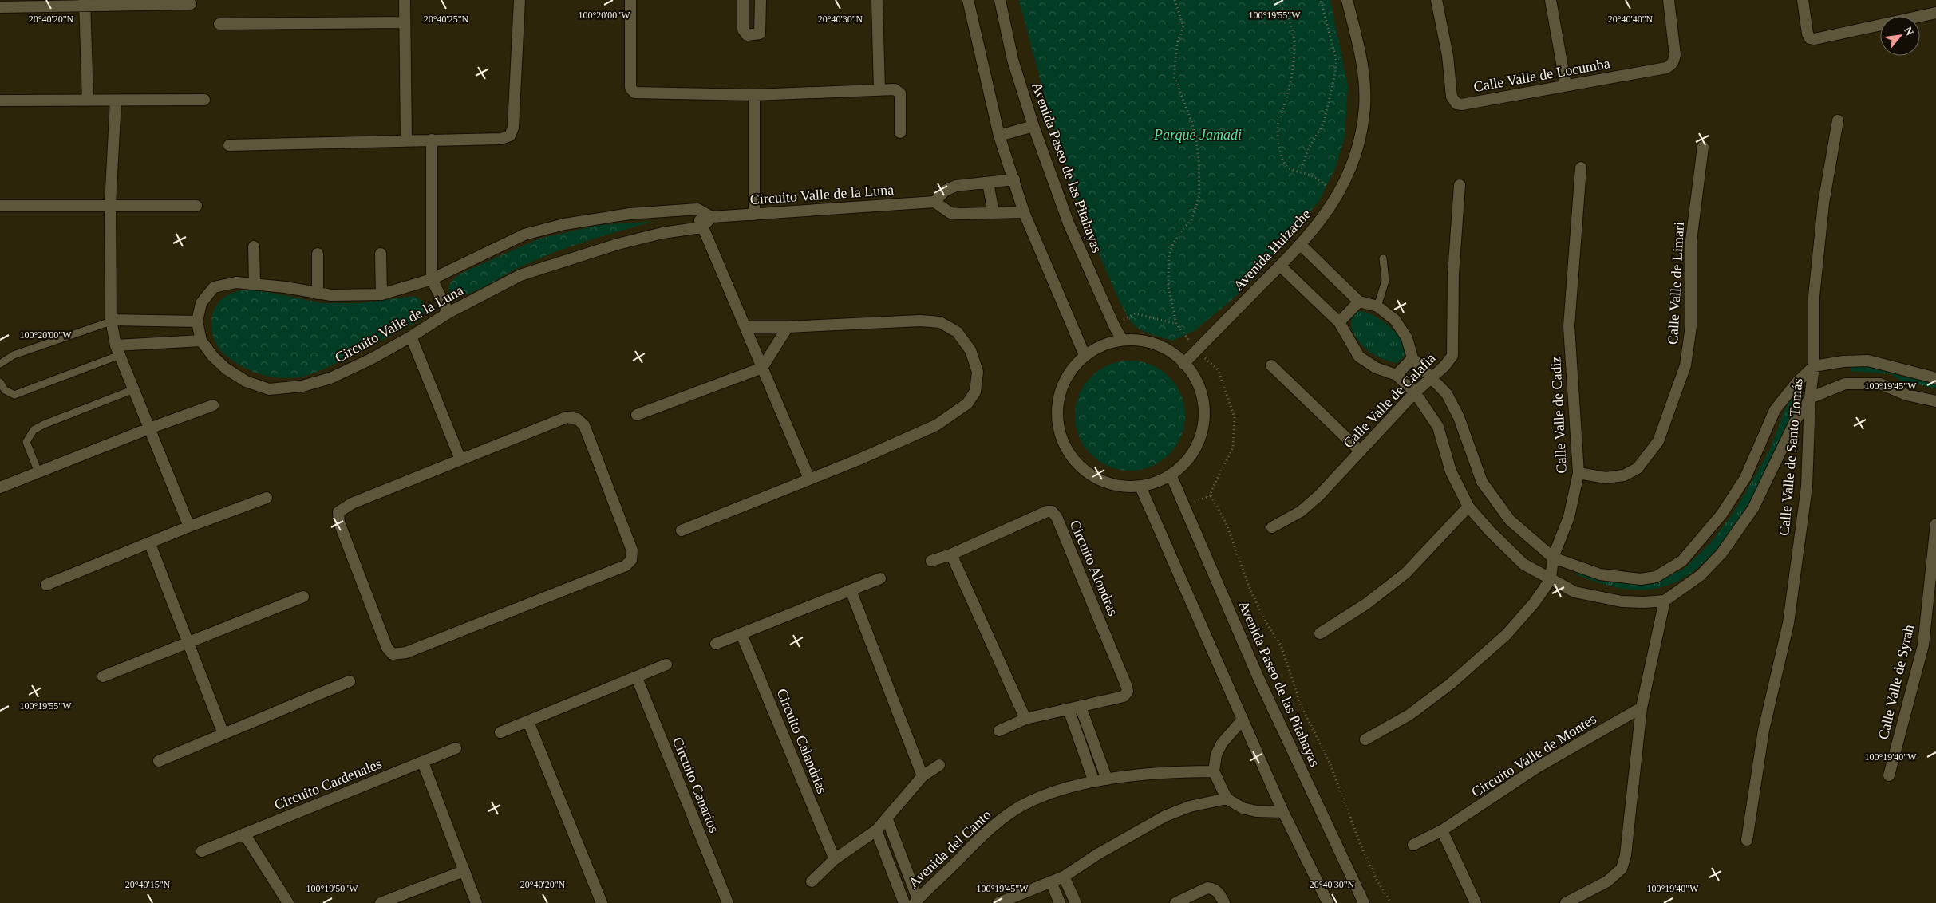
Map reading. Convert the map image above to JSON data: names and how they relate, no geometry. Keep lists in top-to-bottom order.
{
  "streets": {
    "street": [
      "Calle Valle de Locumba",
      "Avenida Paseo de las Pitahayas",
      "Circuito Valle de la Luna",
      "Avenida Huizache",
      "Calle Valle de Limari",
      "Calle Valle de Calafia",
      "Calle Valle de Cadiz",
      "Calle Valle de Santo Tomás",
      "Circuito Alondras",
      "Calle Valle de Syrah",
      "Circuito Calandrias",
      "Circuito Valle de Montes",
      "Circuito Cardenales",
      "Circuito Canarios",
      "Avenida del Canto"
    ]
  },
  "crossings": [
    ["Calle Valle de Limari", "Calle Valle de Cadiz"]
  ],
  "parks": ["Parque Jamadi"],
  "north": "top right",
  "coordinates": [
    "100°19'55\"W",
    "100°20'00\"W",
    "20°40'20\"N",
    "20°40'25\"N",
    "20°40'30\"N",
    "20°40'40\"N",
    "100°19'45\"W",
    "100°19'40\"W",
    "20°40'15\"N",
    "100°19'50\"W"
  ]
}
